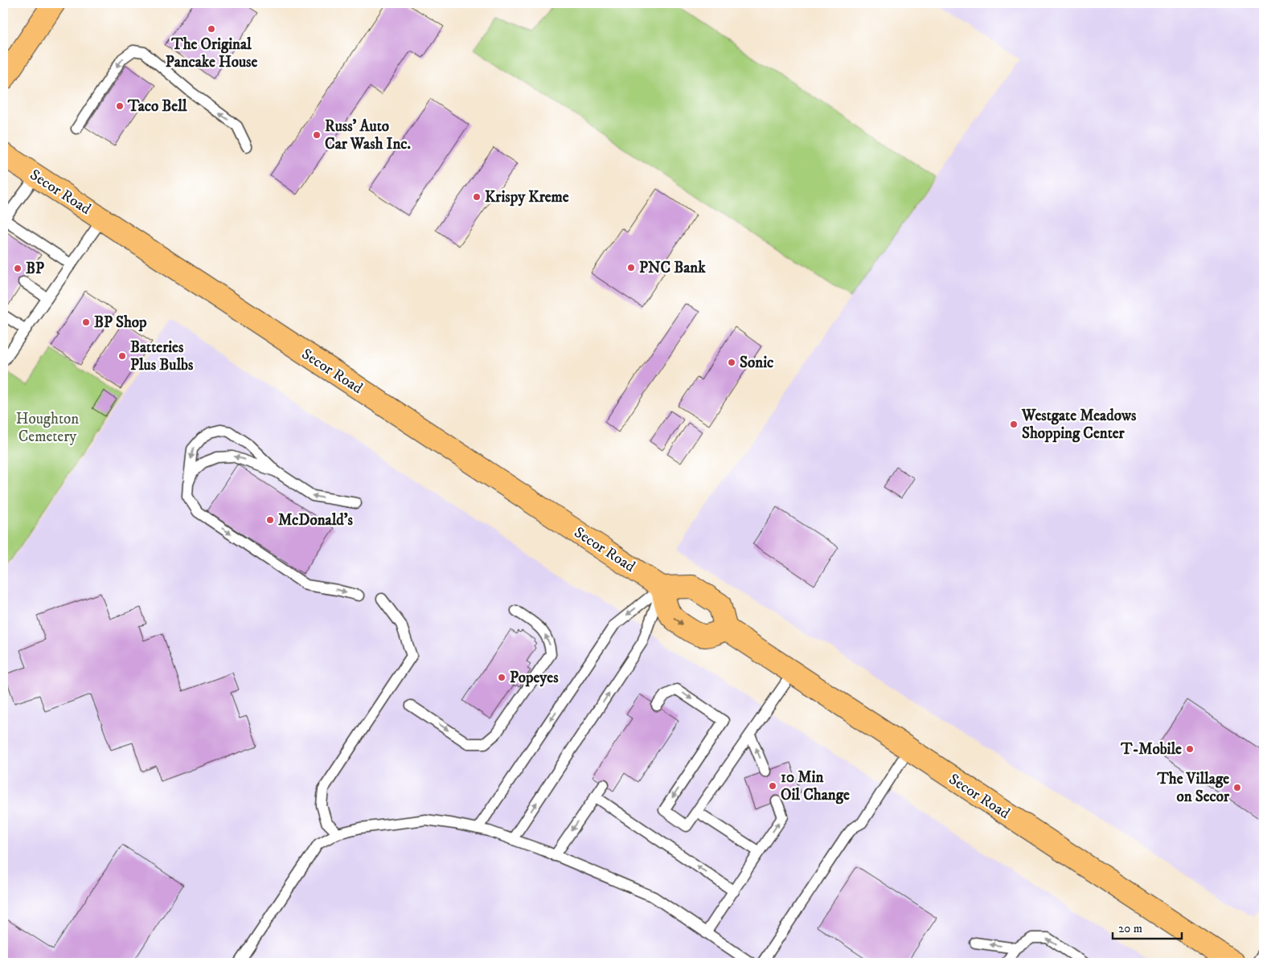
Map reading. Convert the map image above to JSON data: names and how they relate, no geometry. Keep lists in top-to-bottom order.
{
  "streets": {
    "main road": ["Secor Road"]
  },
  "parks": ["Houghton Cemetery"],
  "places": [
    "The Original Pancake House",
    "Taco Bell",
    "Russ' Auto Car Wash Inc.",
    "Krispy Kreme",
    "PNC Bank",
    "BP",
    "BP Shop",
    "Batteries Plus Bulbs",
    "Sonic",
    "Westgate Meadows Shopping Center",
    "McDonald's",
    "Popeyes",
    "T-Mobile",
    "10 Min Oil Change",
    "The Village on Secor"
  ],
  "scale_bar": "20 m"
}
